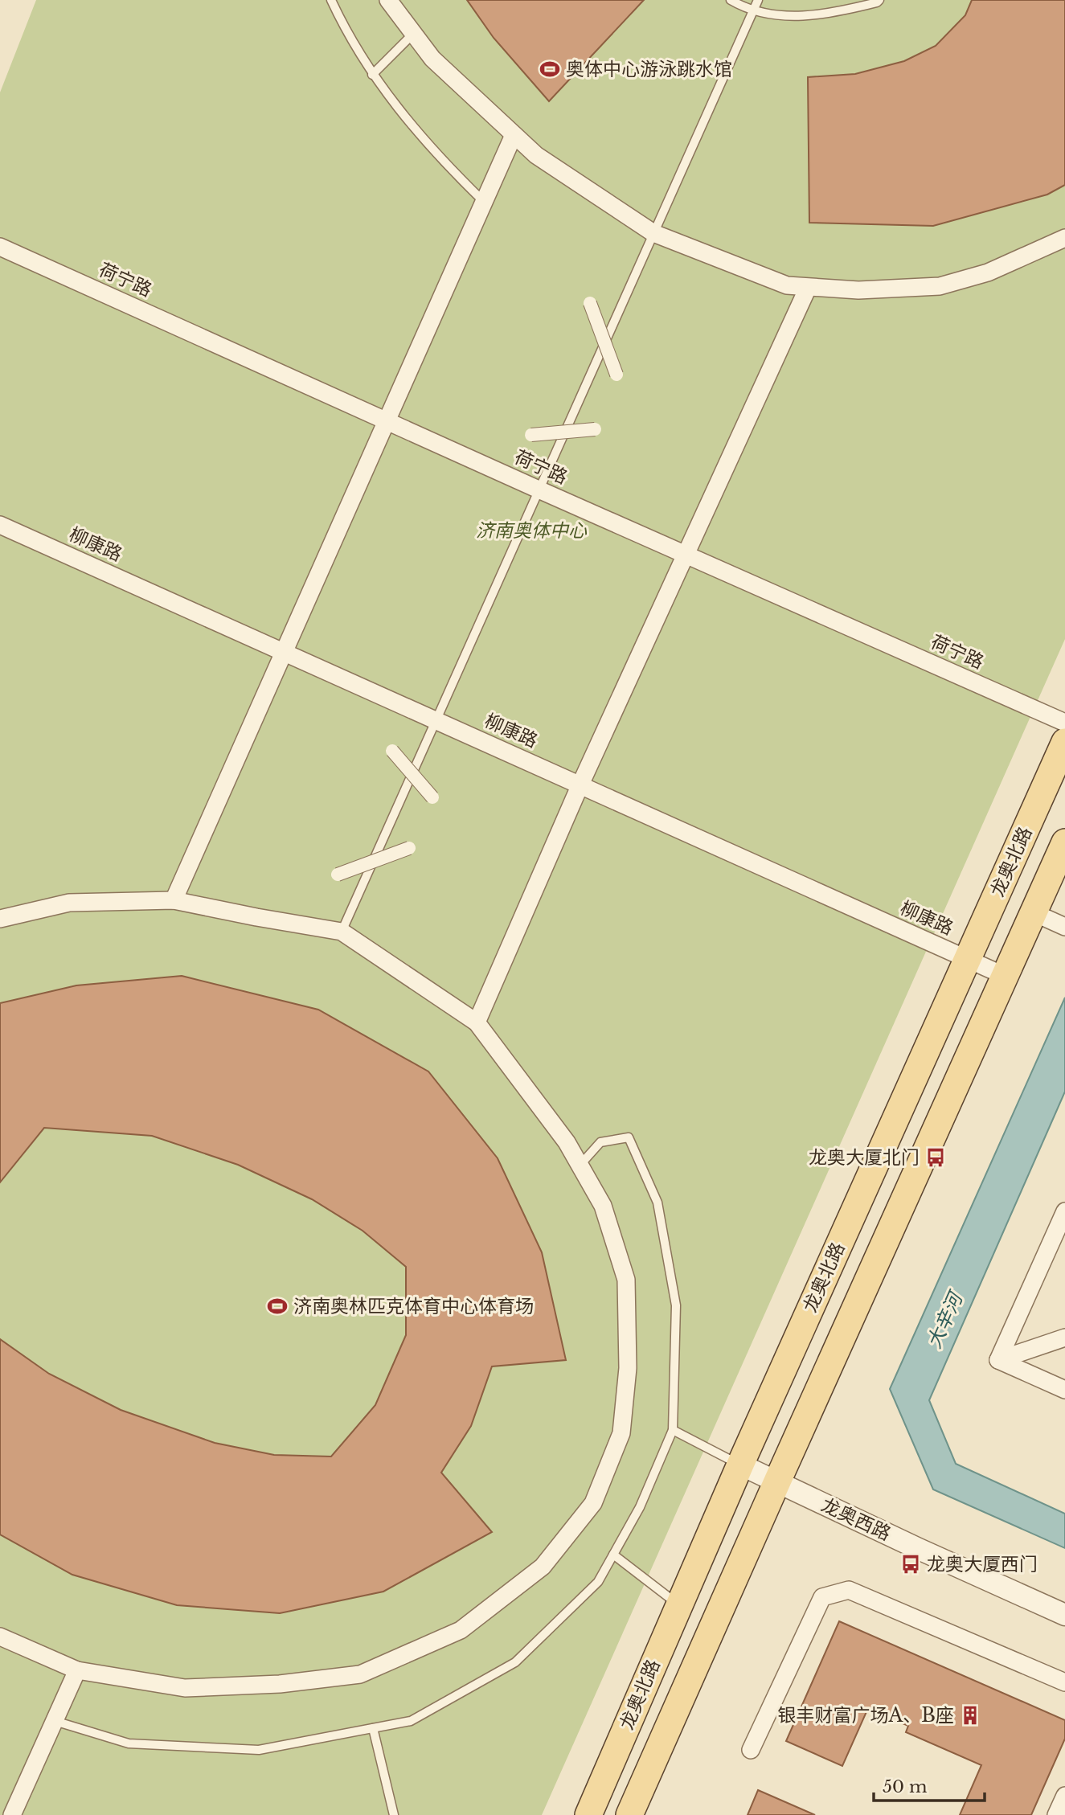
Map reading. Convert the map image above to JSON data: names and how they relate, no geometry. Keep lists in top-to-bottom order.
{
  "streets": {
    "main road": ["龙奥北路"],
    "street": ["荷宁路", "柳康路", "龙奥西路"]
  },
  "crossings": [
    ["柳康路", "龙奥北路"],
    ["龙奥北路", "龙奥西路"]
  ],
  "water": ["大辛河"],
  "parks": ["济南奥体中心"],
  "places": {
    "sports": ["奥体中心游泳跳水馆", "济南奥林匹克体育中心体育场"],
    "bus stop": ["龙奥大厦北门", "龙奥大厦西门"],
    "building": ["银丰财富广场A、B座"]
  },
  "scale_bar": "50 m"
}
